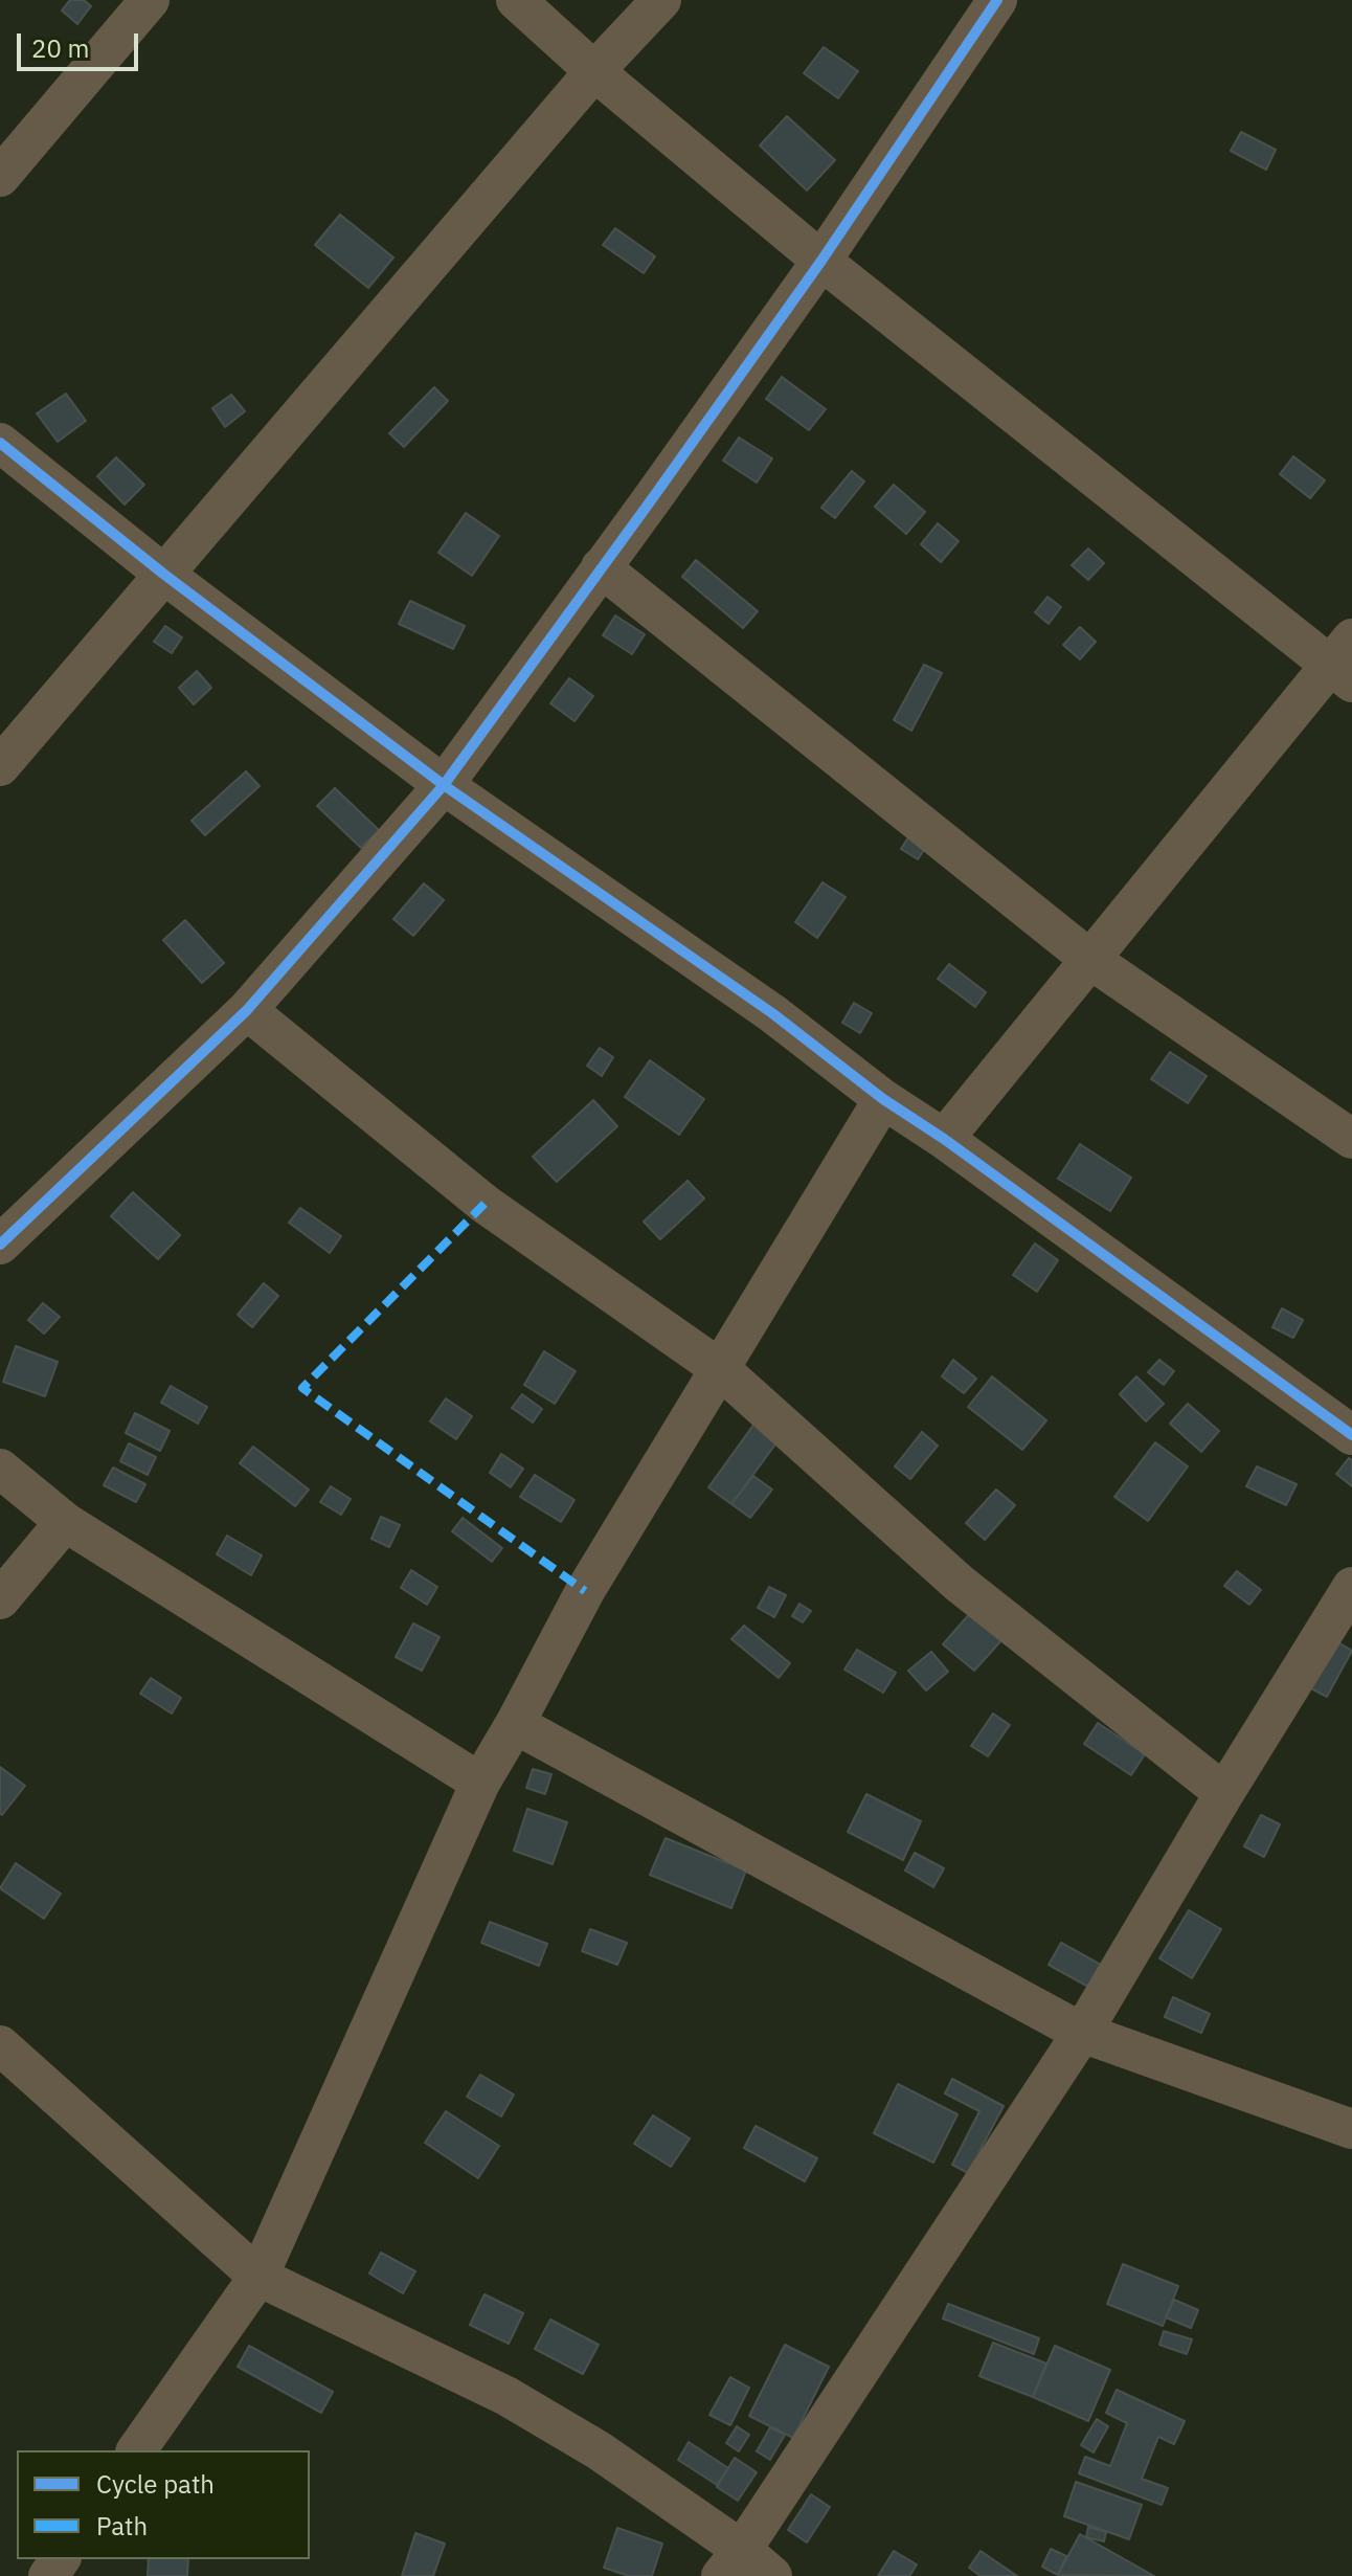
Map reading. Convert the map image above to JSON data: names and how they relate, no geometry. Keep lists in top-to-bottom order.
{
  "legend": ["Cycle path", "Path"],
  "scale_bar": "20 m"
}
